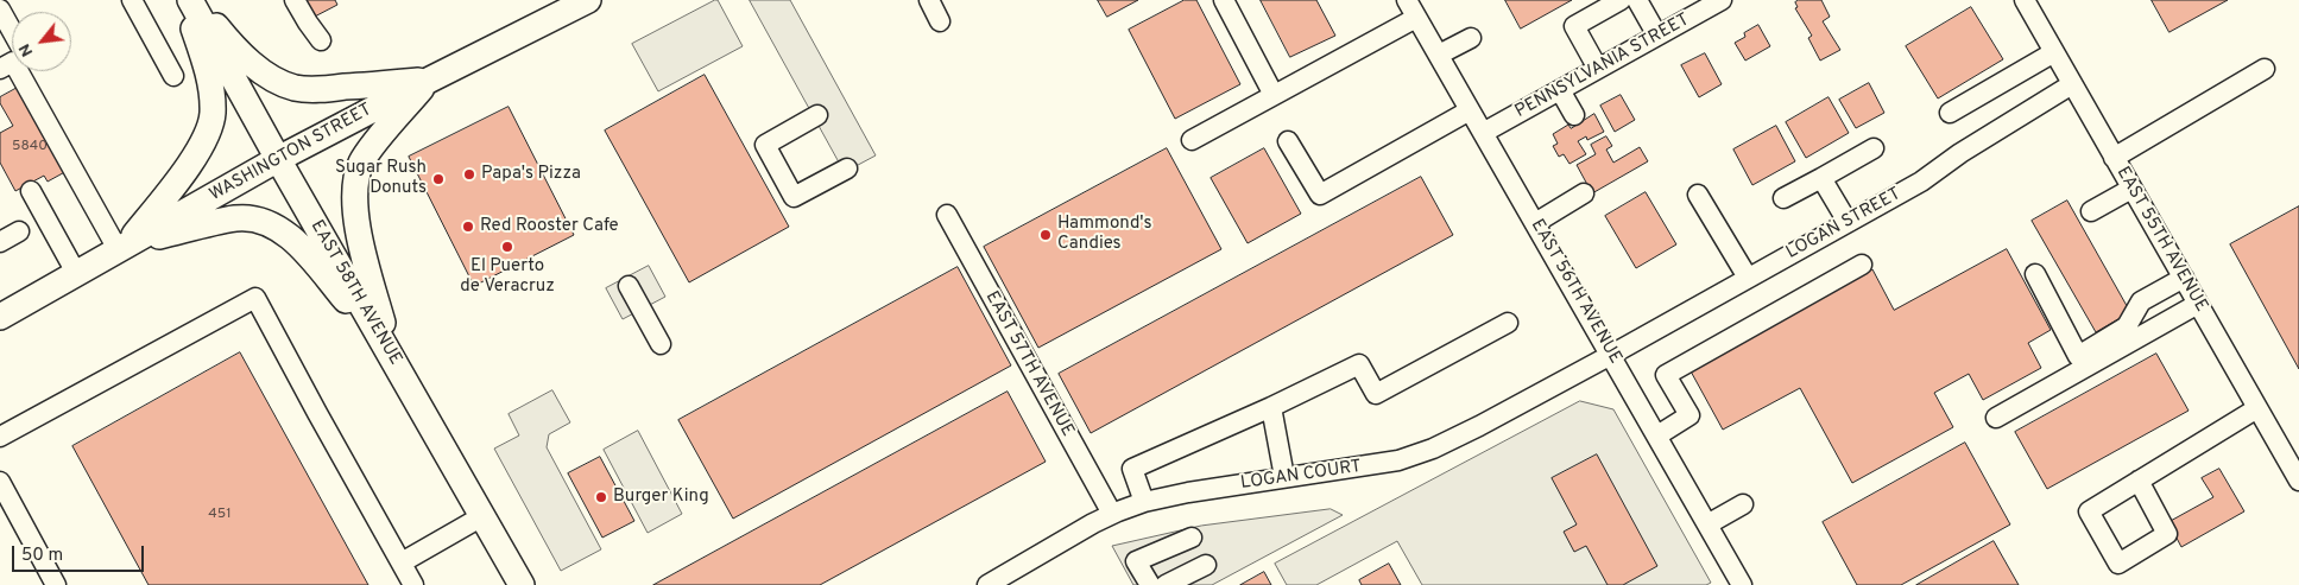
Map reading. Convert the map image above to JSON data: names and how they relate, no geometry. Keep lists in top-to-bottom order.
{
  "streets": {
    "main road": ["WASHINGTON STREET", "EAST 58TH AVENUE"],
    "street": [
      "PENNSYLVANIA STREET",
      "LOGAN STREET",
      "EAST 55TH AVENUE",
      "EAST 56TH AVENUE",
      "EAST 57TH AVENUE",
      "LOGAN COURT"
    ]
  },
  "crossings": [
    ["PENNSYLVANIA STREET", "EAST 56TH AVENUE"],
    ["WASHINGTON STREET", "EAST 58TH AVENUE"],
    ["LOGAN STREET", "EAST 55TH AVENUE"],
    ["LOGAN STREET", "EAST 56TH AVENUE"],
    ["LOGAN STREET", "LOGAN COURT"],
    ["EAST 56TH AVENUE", "LOGAN COURT"],
    ["EAST 57TH AVENUE", "LOGAN COURT"]
  ],
  "places": [
    "Papa's Pizza",
    "Sugar Rush Donuts",
    "Red Rooster Cafe",
    "Hammond's Candies",
    "El Puerto de Veracruz",
    "Burger King"
  ],
  "house_numbers": ["5840", "451"],
  "scale_bar": "50 m",
  "north": "bottom left"
}
